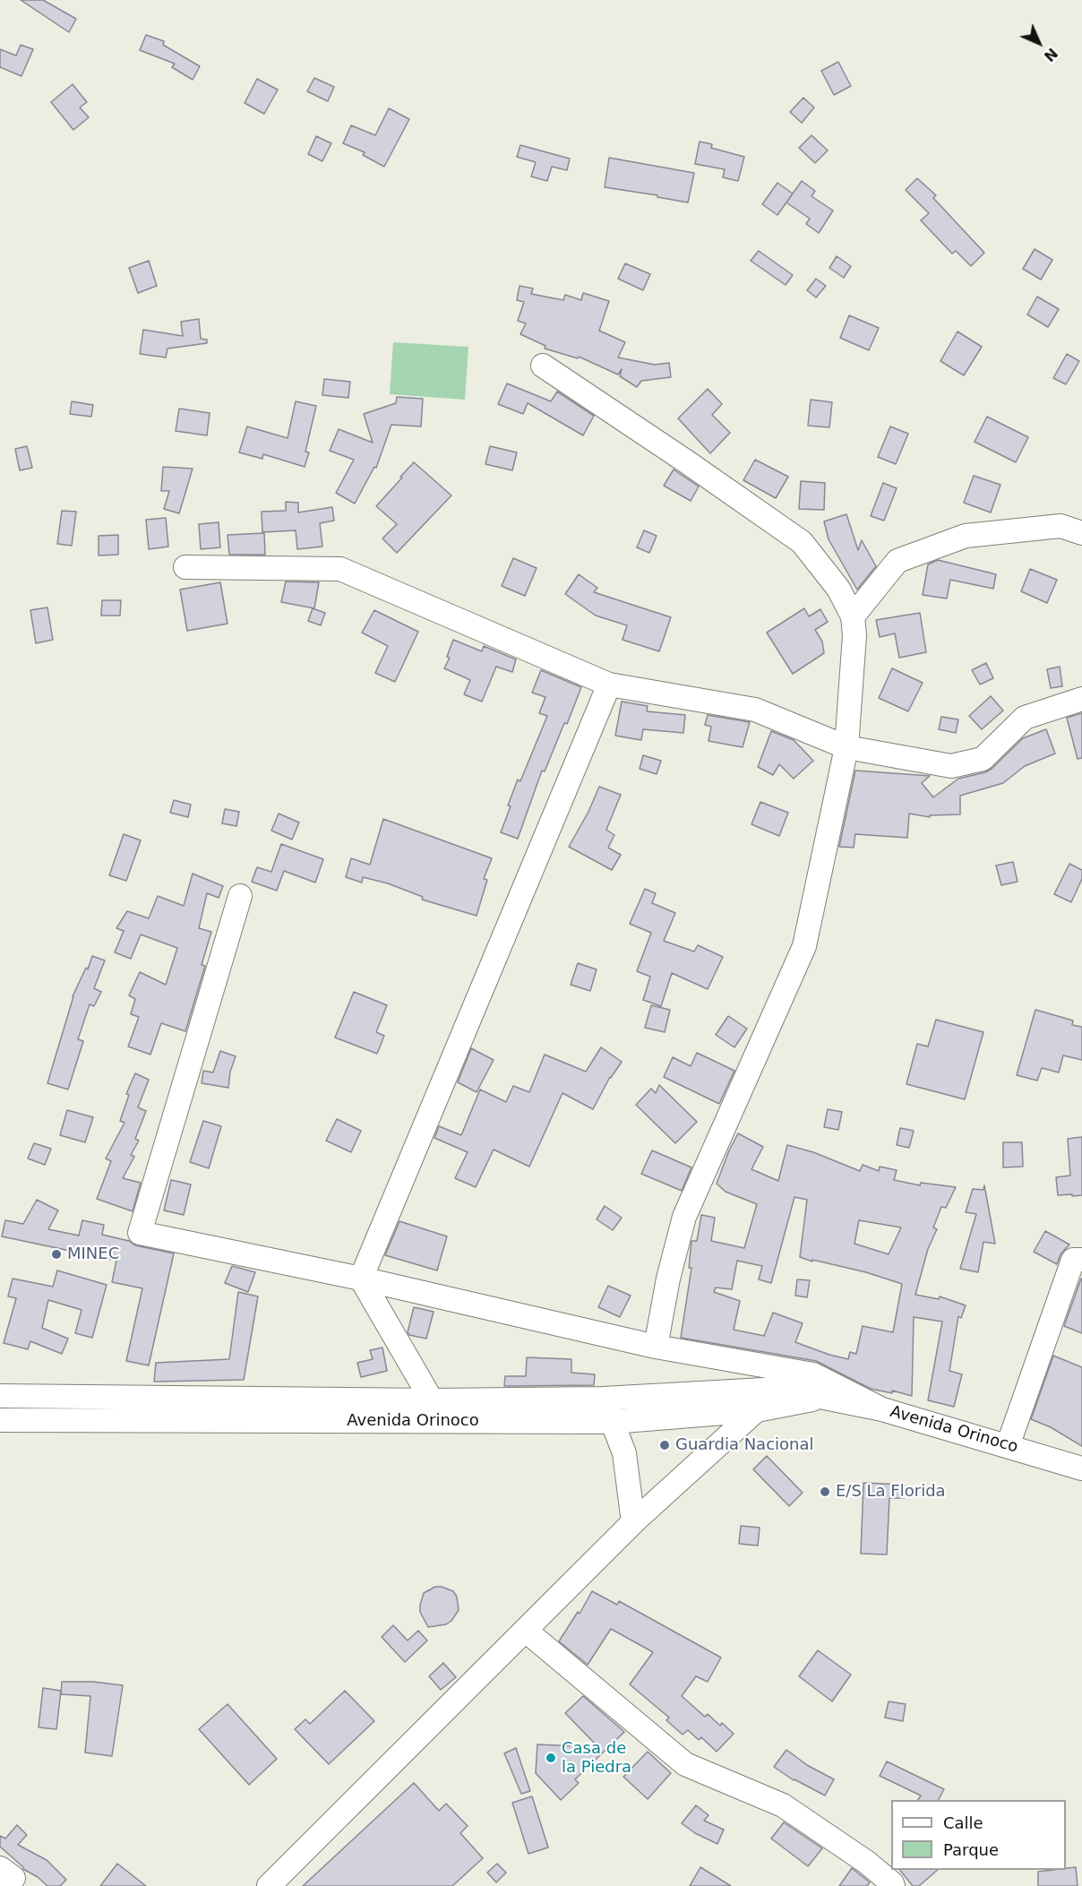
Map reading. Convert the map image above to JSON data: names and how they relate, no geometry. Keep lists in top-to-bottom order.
{
  "streets": {
    "street": ["Avenida Orinoco"]
  },
  "places": [
    "MINEC",
    "Guardia Nacional",
    "E/S La Florida",
    "Casa de la Piedra"
  ],
  "legend": ["Calle", "Parque"],
  "north": "bottom right"
}
